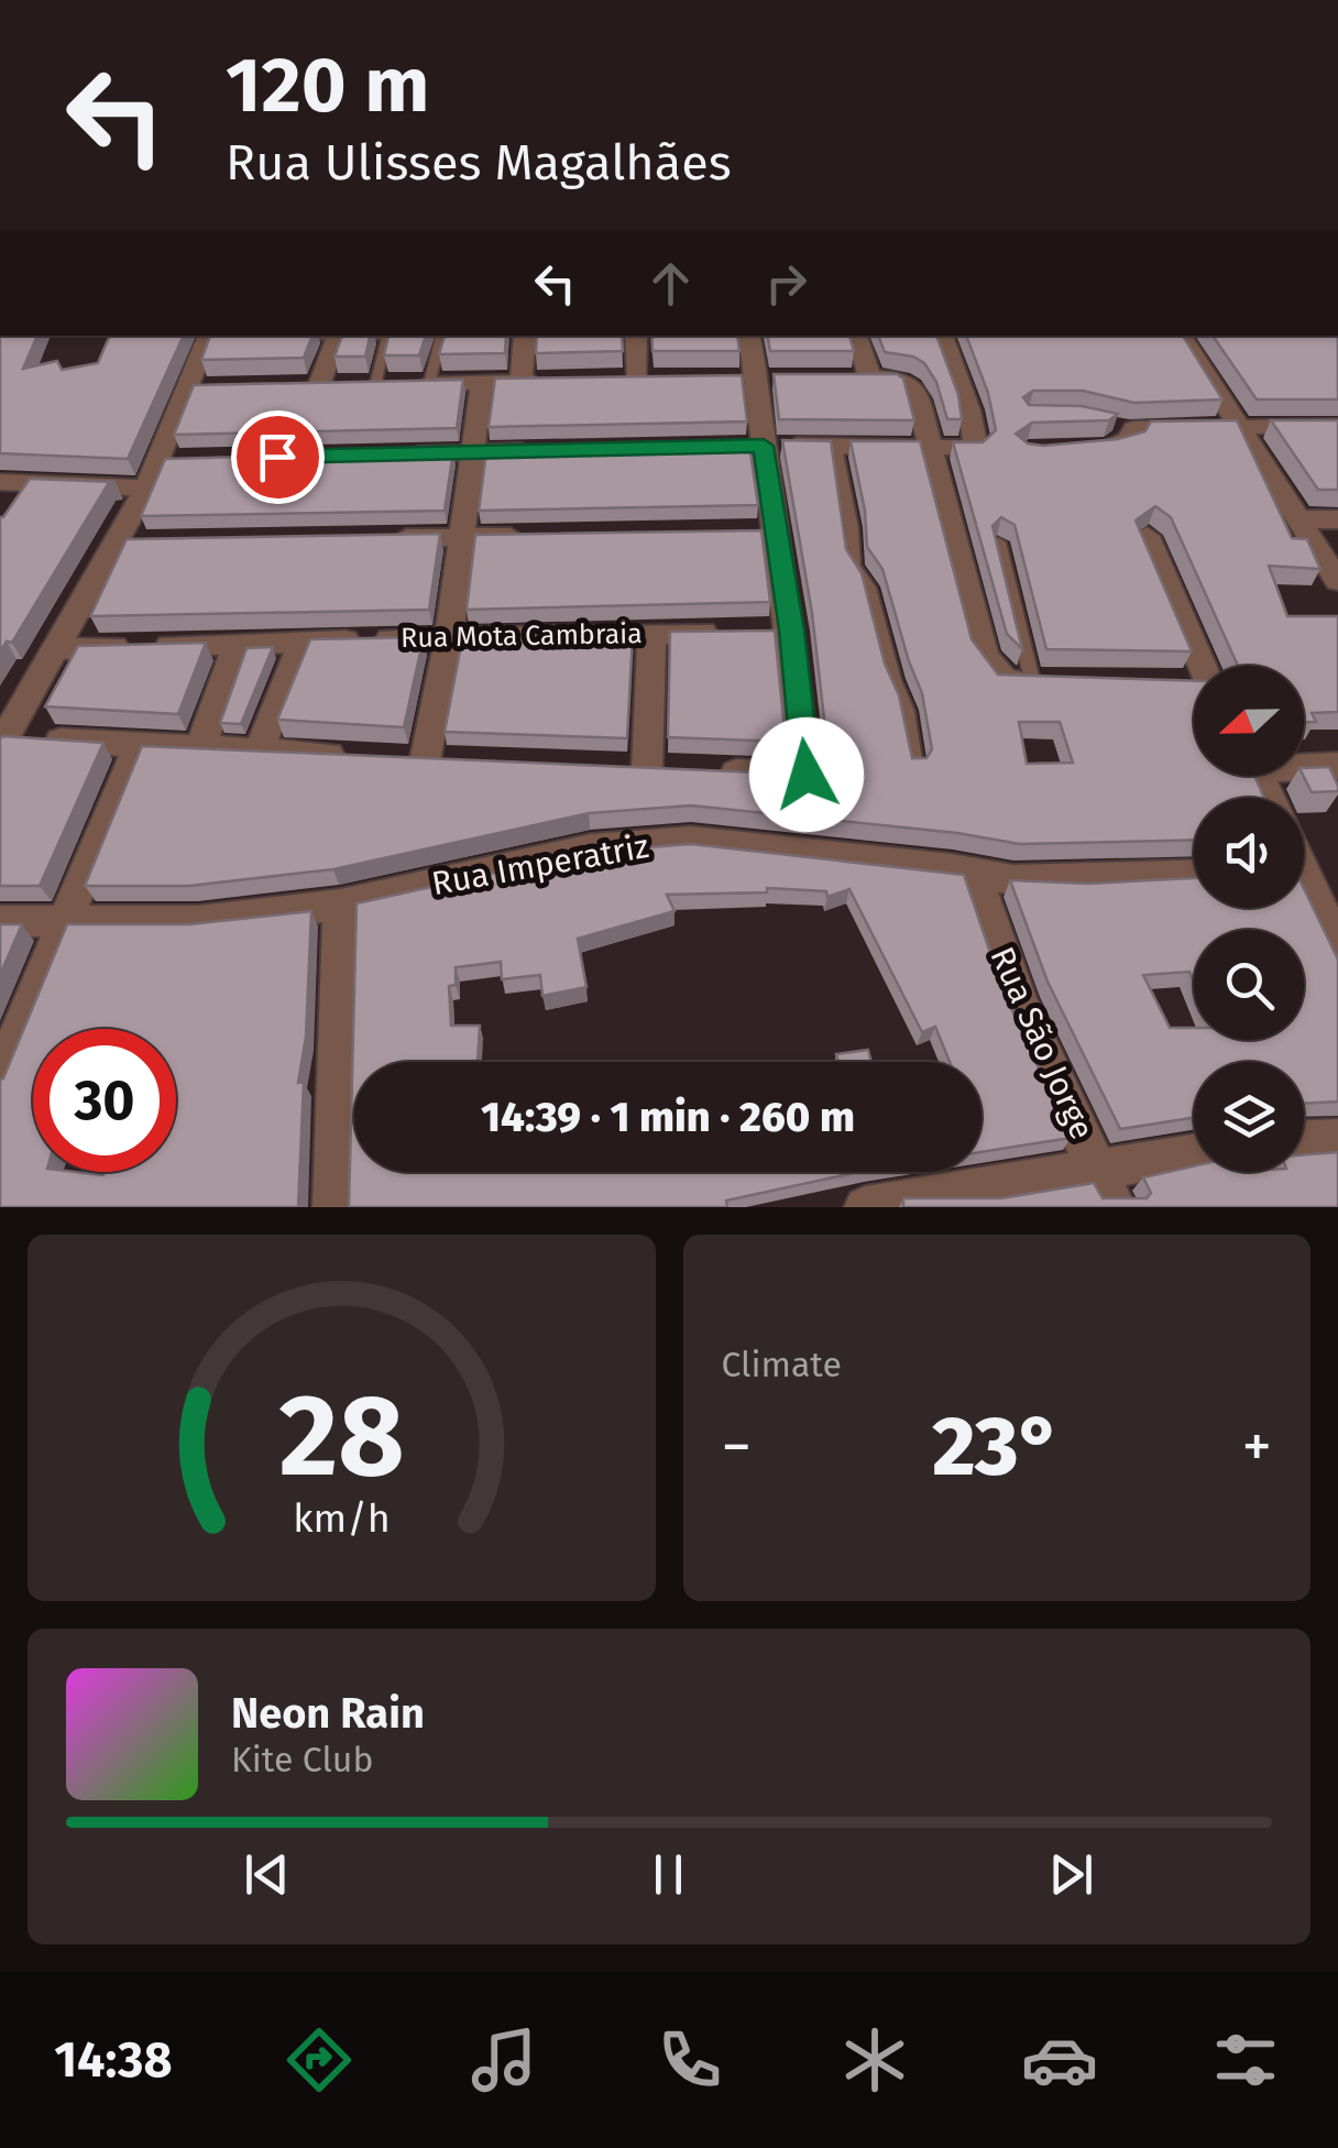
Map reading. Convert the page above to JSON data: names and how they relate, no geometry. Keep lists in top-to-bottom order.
{
  "streets": {
    "street": ["Rua Mota Cambraia", "Rua Imperatriz", "Rua São Jorge"]
  },
  "crossings": [
    ["Rua Imperatriz", "Rua São Jorge"]
  ],
  "north": "left",
  "page": {
    "turn": ["120 m", "Rua Ulisses Magalhães"],
    "limit": "30",
    "trip": "14:39 · 1 min · 260 m",
    "tile": "Climate",
    "heat": ["−", "23°", "+"],
    "song": ["Neon Rain", "Kite Club"],
    "tabs": "14:38",
    "gauge": ["28", "km/h"]
  }
}
